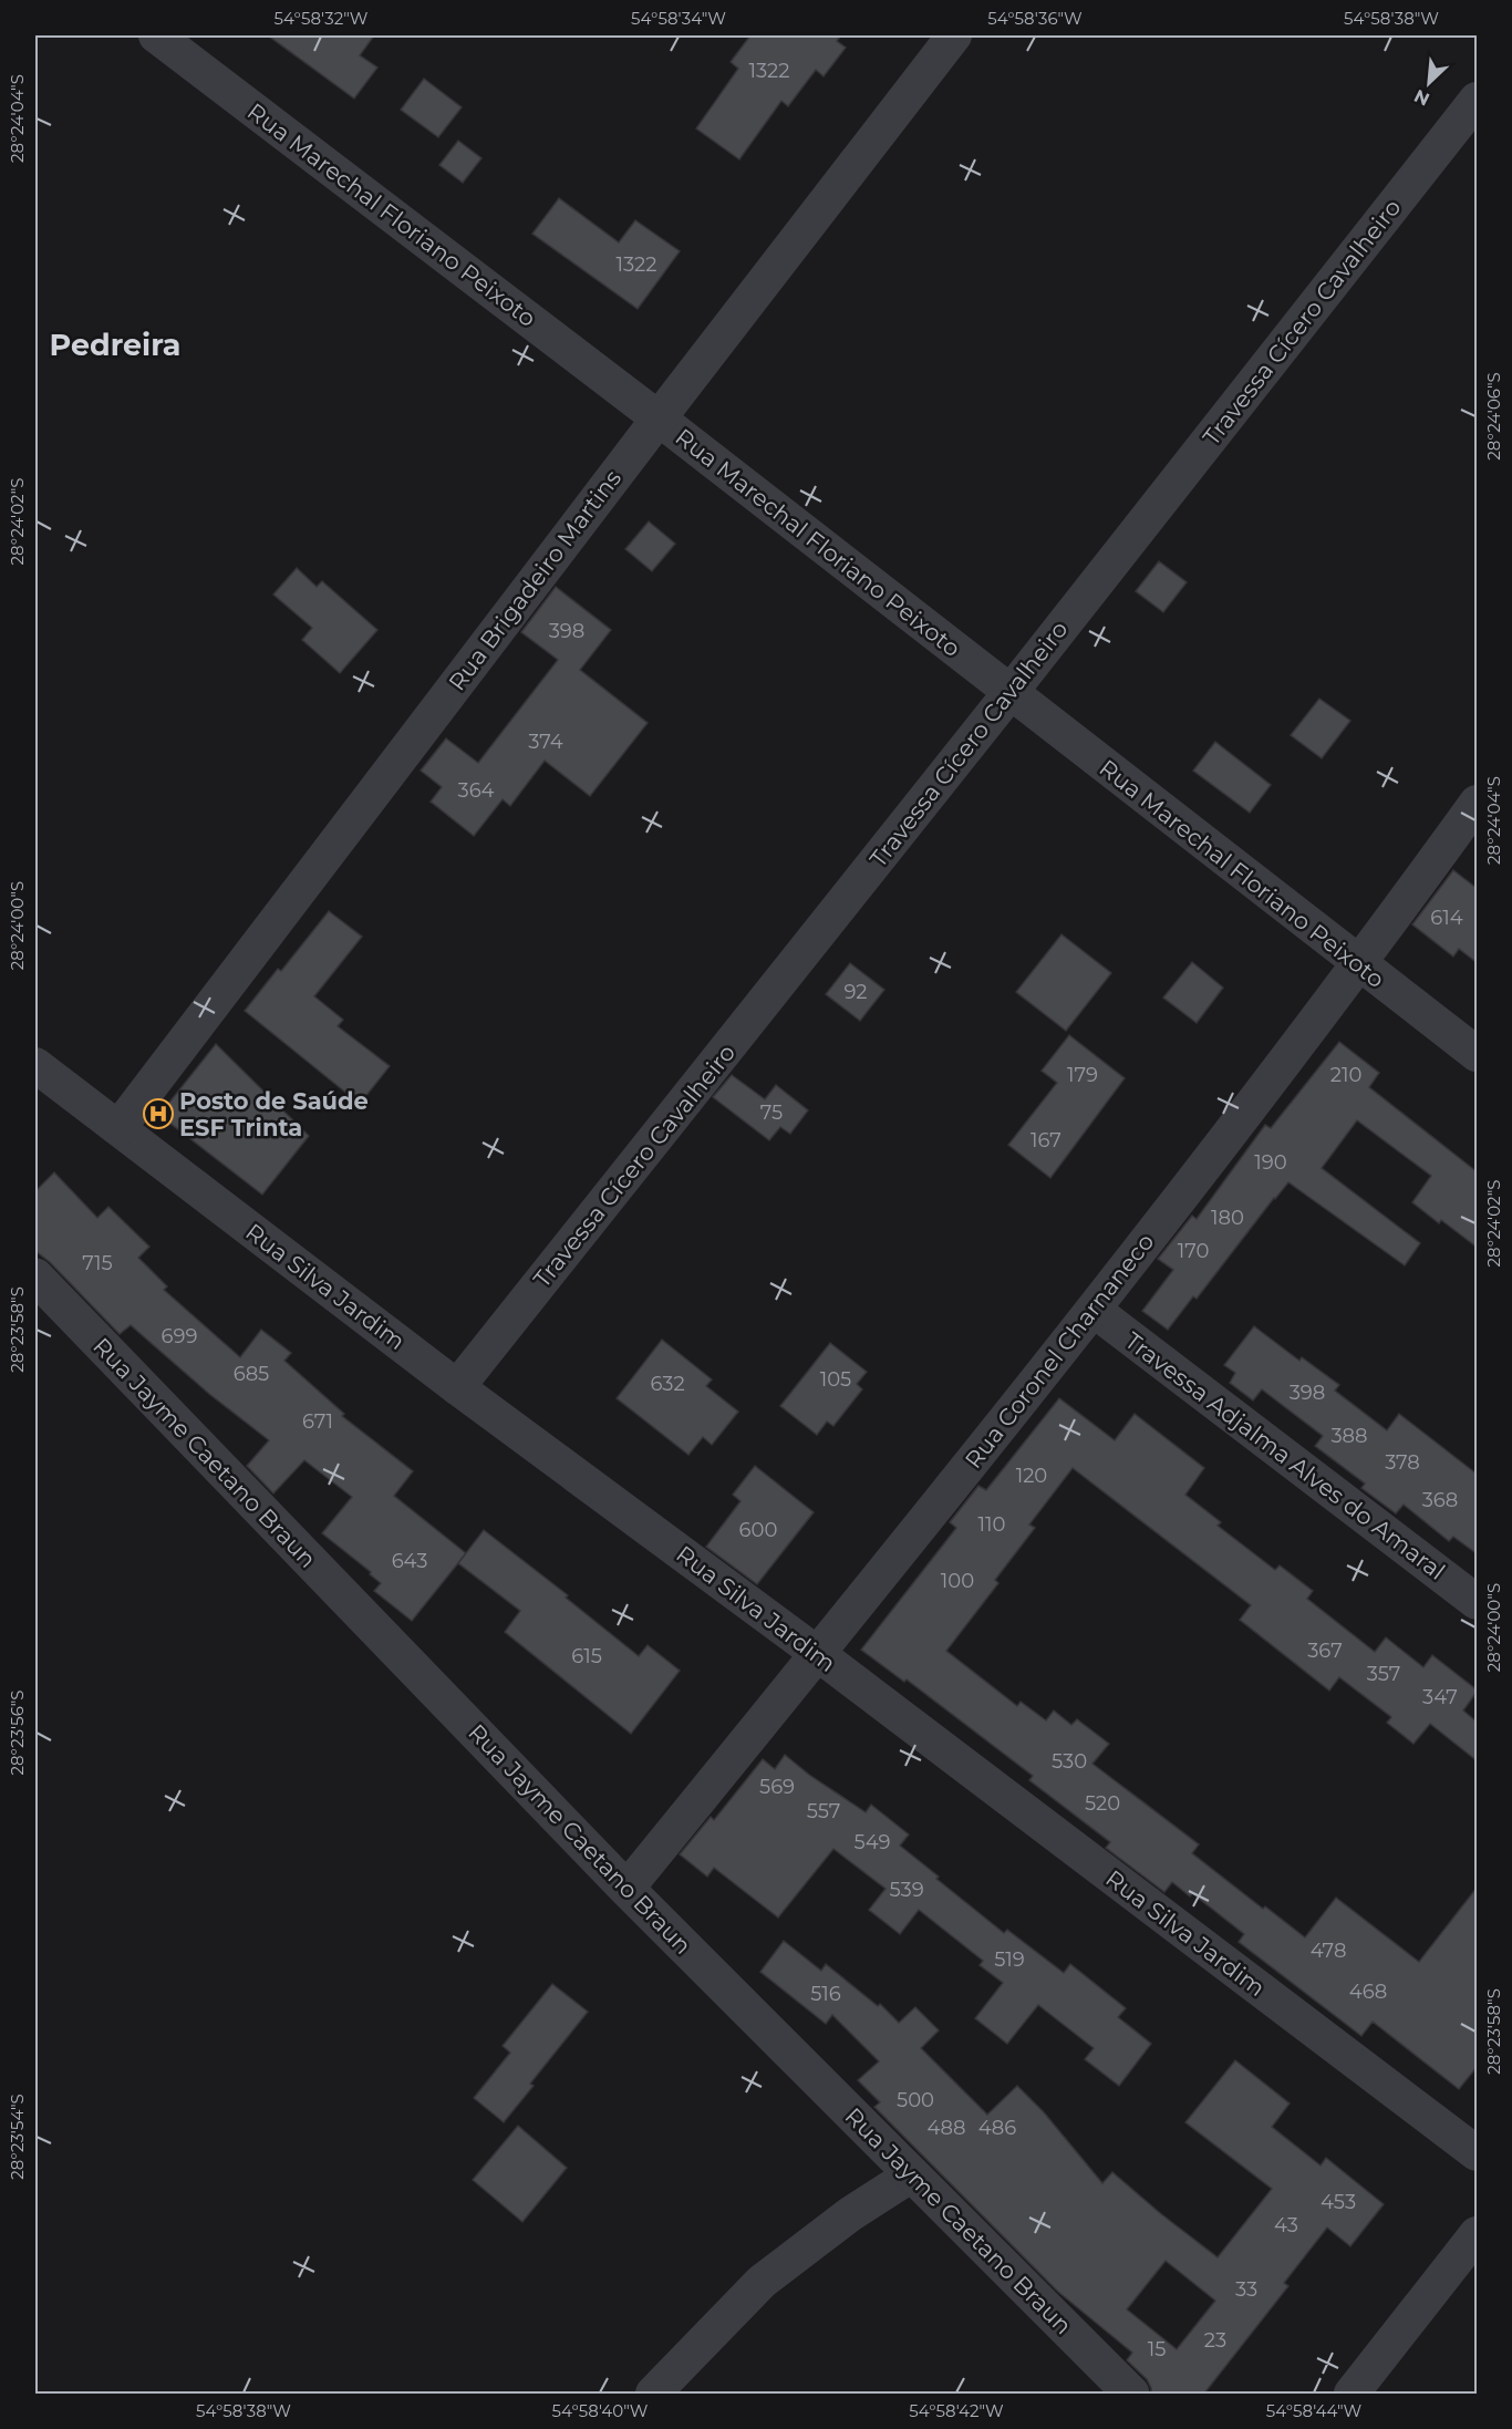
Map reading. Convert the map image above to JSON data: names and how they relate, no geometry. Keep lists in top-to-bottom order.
{
  "streets": {
    "street": [
      "Rua Marechal Floriano Peixoto",
      "Travessa Cícero Cavalheiro",
      "Rua Brigadeiro Martins",
      "Rua Silva Jardim",
      "Rua Coronel Charnaneco",
      "Rua Jayme Caetano Braun",
      "Travessa Adjalma Alves do Amaral"
    ]
  },
  "crossings": [
    ["Rua Marechal Floriano Peixoto", "Travessa Cícero Cavalheiro"],
    ["Rua Marechal Floriano Peixoto", "Rua Brigadeiro Martins"],
    ["Rua Marechal Floriano Peixoto", "Rua Coronel Charnaneco"],
    ["Travessa Cícero Cavalheiro", "Rua Silva Jardim"],
    ["Rua Brigadeiro Martins", "Rua Silva Jardim"],
    ["Rua Silva Jardim", "Rua Coronel Charnaneco"],
    ["Rua Coronel Charnaneco", "Rua Jayme Caetano Braun"],
    ["Rua Coronel Charnaneco", "Travessa Adjalma Alves do Amaral"]
  ],
  "districts": ["Pedreira"],
  "places": {
    "hospital": ["Posto de Saúde ESF Trinta"]
  },
  "house_numbers": [
    "1322",
    "1322",
    "398",
    "374",
    "364",
    "614",
    "92",
    "179",
    "210",
    "75",
    "167",
    "190",
    "180",
    "170",
    "715",
    "699",
    "685",
    "105",
    "632",
    "398",
    "671",
    "388",
    "378",
    "120",
    "368",
    "110",
    "600",
    "643",
    "100",
    "367",
    "615",
    "357",
    "347",
    "530",
    "569",
    "520",
    "557",
    "549",
    "539",
    "478",
    "519",
    "468",
    "516",
    "500",
    "488",
    "486",
    "453",
    "43",
    "33",
    "23",
    "15"
  ],
  "north": "bottom left",
  "coordinates": [
    "54°58'32\"W",
    "54°58'34\"W",
    "54°58'36\"W",
    "54°58'38\"W",
    "28°24'04\"S",
    "28°24'06\"S",
    "28°24'02\"S",
    "28°24'00\"S",
    "28°23'58\"S",
    "28°23'56\"S",
    "28°23'54\"S",
    "54°58'40\"W",
    "54°58'42\"W",
    "54°58'44\"W"
  ]
}
